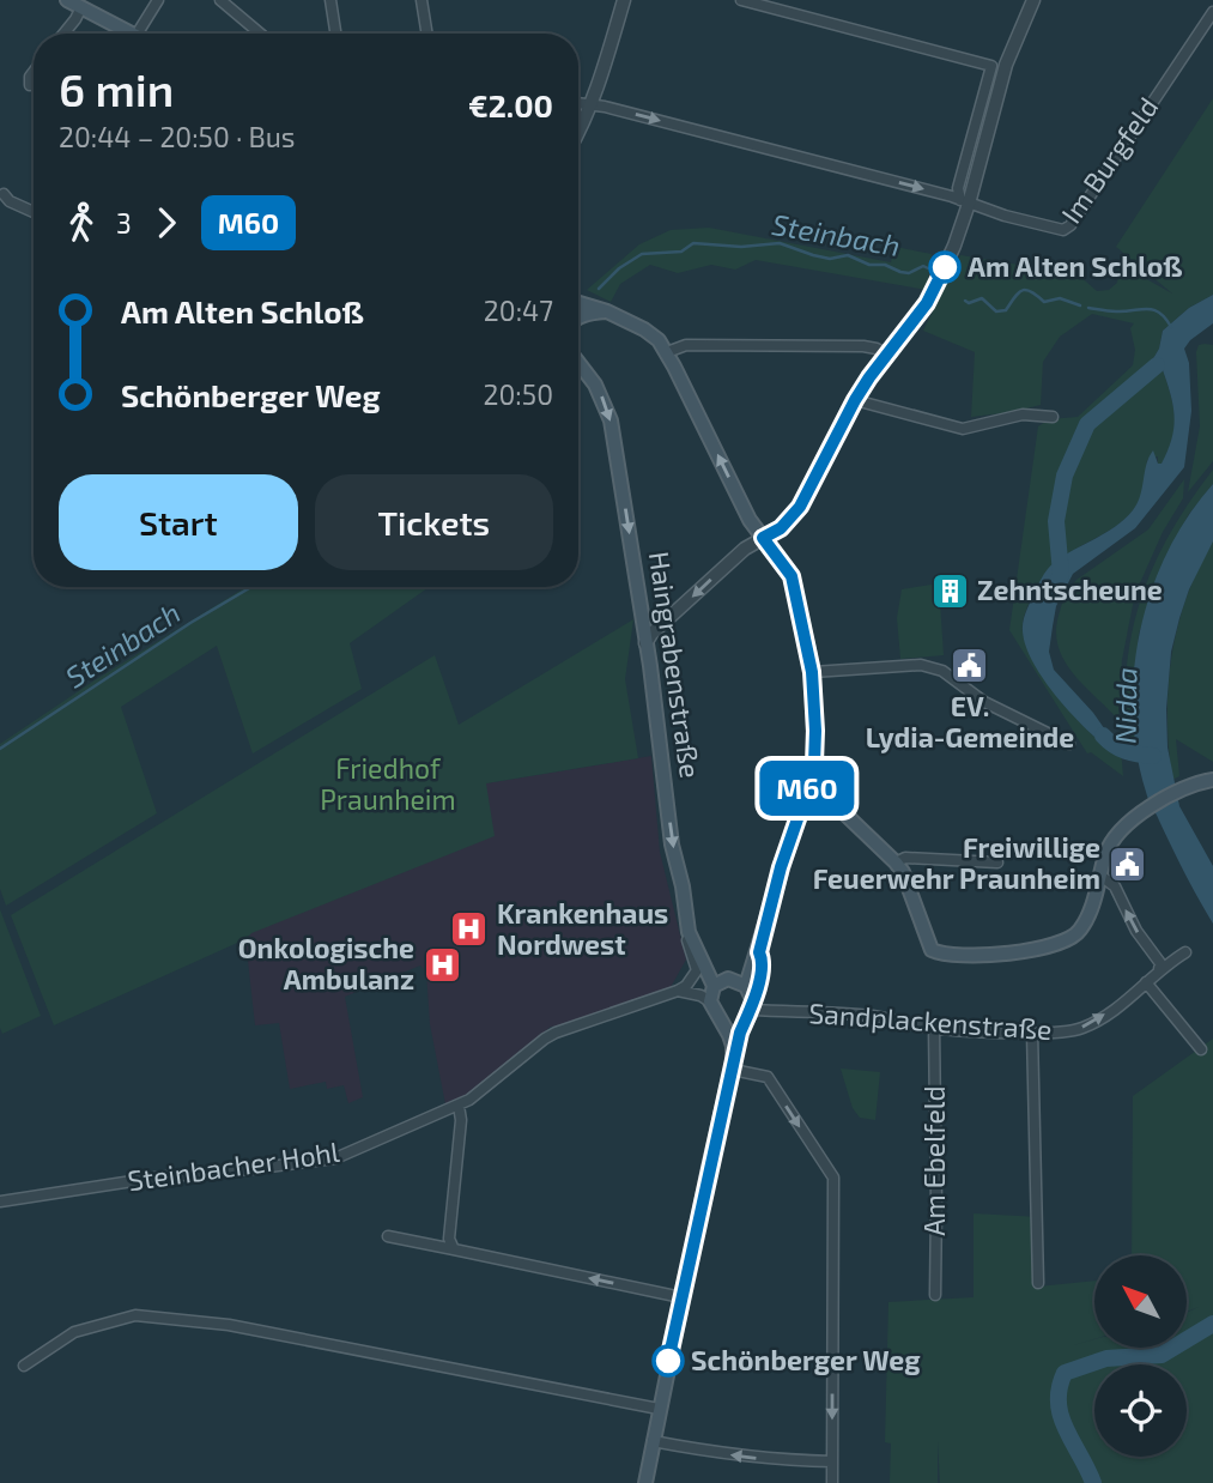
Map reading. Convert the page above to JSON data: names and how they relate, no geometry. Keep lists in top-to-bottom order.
{
  "streets": {
    "main road": ["Haingrabenstraße"],
    "street": [
      "Im Burgfeld",
      "Sandplackenstraße",
      "Am Ebelfeld",
      "Steinbacher Hohl"
    ]
  },
  "crossings": [
    ["Haingrabenstraße", "Sandplackenstraße"],
    ["Haingrabenstraße", "Steinbacher Hohl"],
    ["Sandplackenstraße", "Am Ebelfeld"],
    ["Sandplackenstraße", "Steinbacher Hohl"]
  ],
  "one_way": ["Haingrabenstraße"],
  "water": ["Steinbach", "Nidda"],
  "parks": ["Friedhof Praunheim"],
  "places": {
    "other": ["Am Alten Schloß", "Schönberger Weg"],
    "building": ["Zehntscheune"],
    "public building": ["EV. Lydia-Gemeinde", "Freiwillige Feuerwehr Praunheim"],
    "hospital": ["Krankenhaus Nordwest", "Onkologische Ambulanz"]
  },
  "lines": ["bus line M60"],
  "north": "top left",
  "page": {
    "on_map": "M60",
    "heading": ["6 min", "20:44 – 20:50 · Bus", "€2.00"],
    "legs": ["3", "M60"],
    "list": [
      {
        "name": "Am Alten Schloß",
        "value": "20:47"
      },
      {
        "name": "Schönberger Weg",
        "value": "20:50"
      }
    ],
    "buttons": ["Start", "Tickets"]
  }
}
